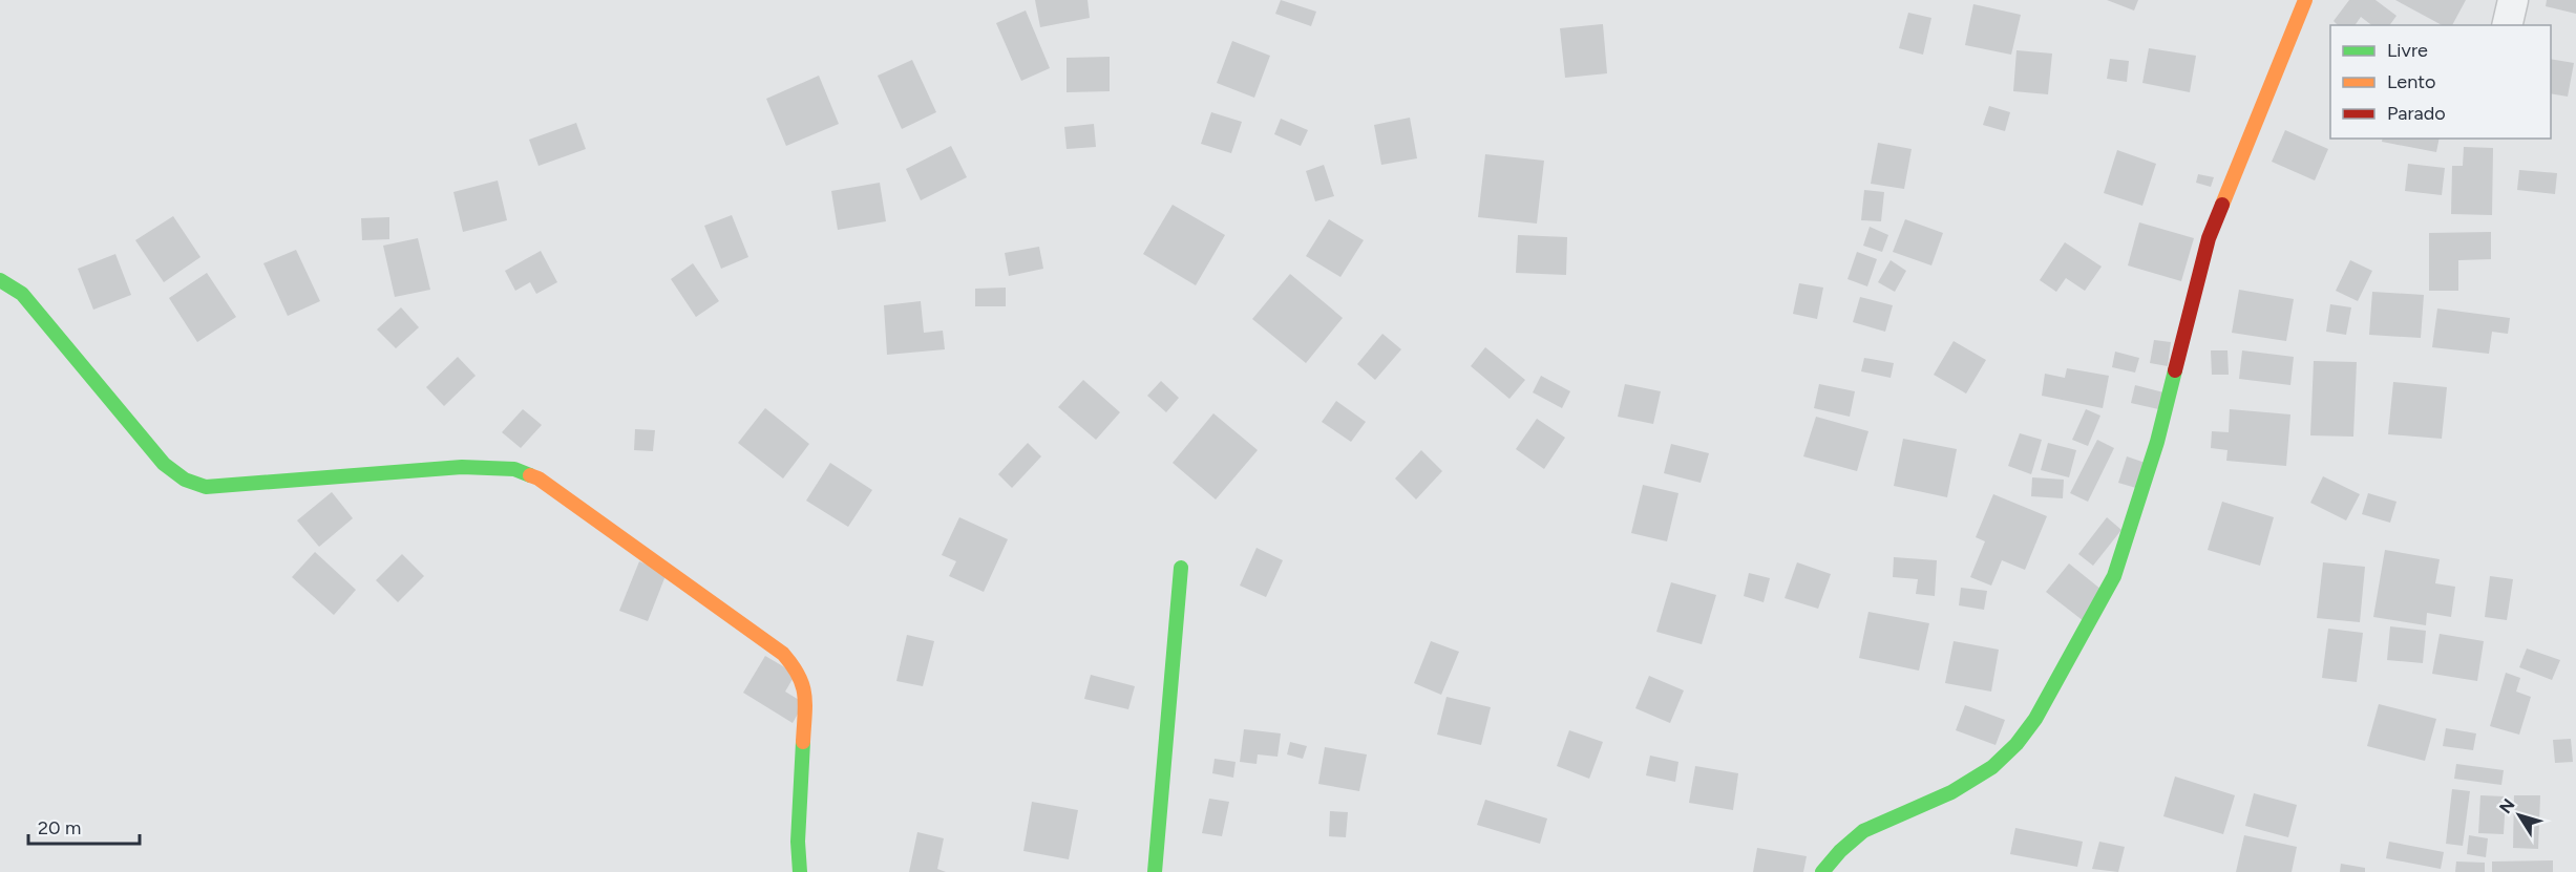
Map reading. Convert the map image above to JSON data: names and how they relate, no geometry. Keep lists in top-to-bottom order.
{
  "legend": ["Livre", "Lento", "Parado"],
  "scale_bar": "20 m",
  "north": "top left"
}
